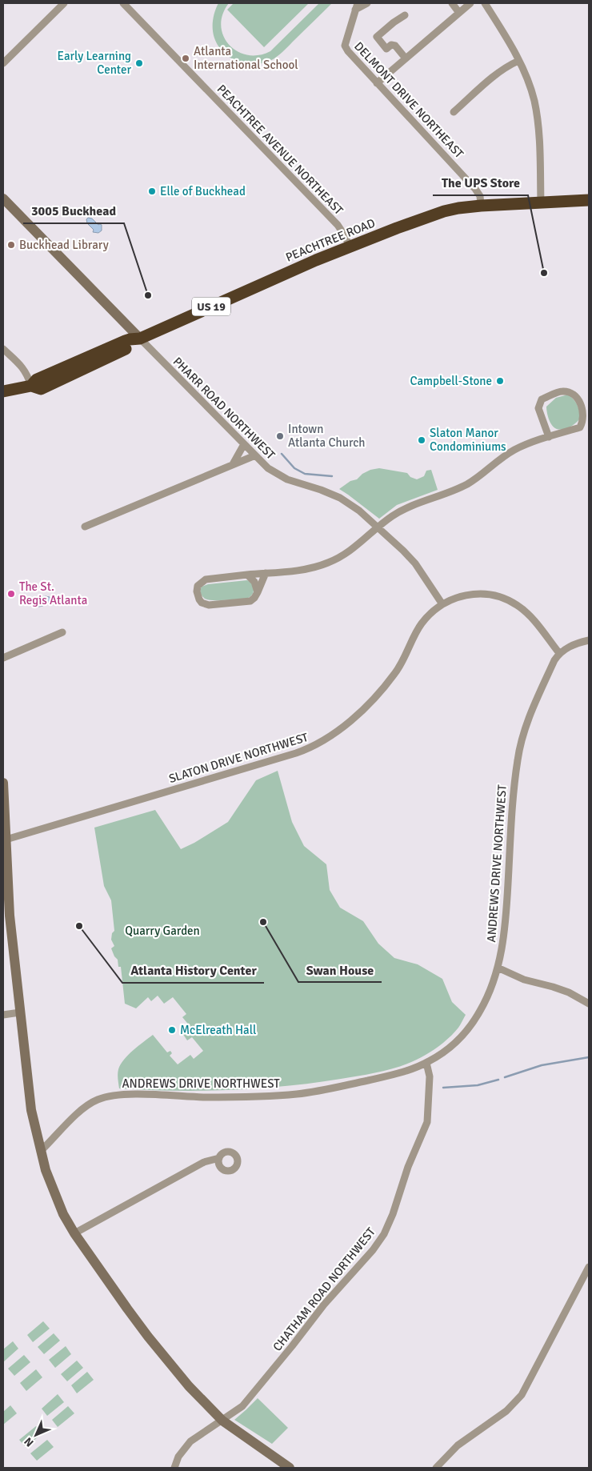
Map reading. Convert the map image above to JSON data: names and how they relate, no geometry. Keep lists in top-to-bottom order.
{
  "streets": {
    "highway": ["PEACHTREE ROAD", "US 19"],
    "street": [
      "DELMONT DRIVE NORTHEAST",
      "PEACHTREE AVENUE NORTHEAST",
      "PHARR ROAD NORTHWEST",
      "SLATON DRIVE NORTHWEST",
      "ANDREWS DRIVE NORTHWEST",
      "CHATHAM ROAD NORTHWEST"
    ]
  },
  "crossings": [
    ["DELMONT DRIVE NORTHEAST", "PEACHTREE ROAD"],
    ["PEACHTREE AVENUE NORTHEAST", "PEACHTREE ROAD"],
    ["PEACHTREE ROAD", "US 19"],
    ["PEACHTREE ROAD", "PHARR ROAD NORTHWEST"],
    ["US 19", "PHARR ROAD NORTHWEST"],
    ["PHARR ROAD NORTHWEST", "SLATON DRIVE NORTHWEST"],
    ["SLATON DRIVE NORTHWEST", "ANDREWS DRIVE NORTHWEST"],
    ["ANDREWS DRIVE NORTHWEST", "CHATHAM ROAD NORTHWEST"]
  ],
  "parks": ["Quarry Garden"],
  "places": [
    "Atlanta International School",
    "Early Learning Center",
    "Elle of Buckhead",
    "Buckhead Library",
    "The UPS Store",
    "3005 Buckhead",
    "Campbell-Stone",
    "Intown Atlanta Church",
    "Slaton Manor Condominiums",
    "The St. Regis Atlanta",
    "Swan House",
    "Atlanta History Center",
    "McElreath Hall"
  ],
  "north": "bottom left"
}
